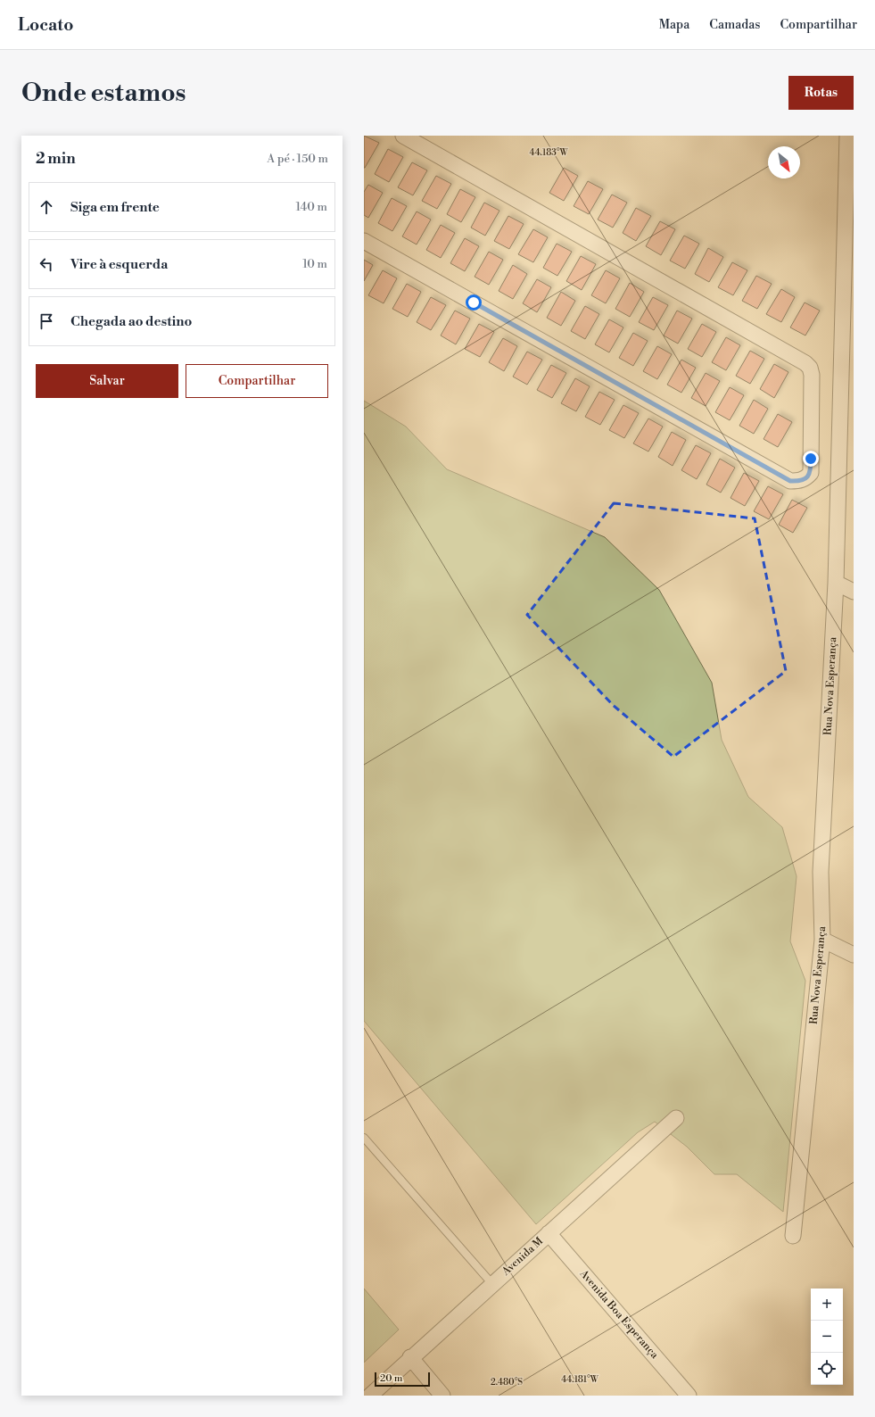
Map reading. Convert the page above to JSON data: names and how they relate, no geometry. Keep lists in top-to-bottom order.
{
  "streets": {
    "street": ["Rua Nova Esperança", "Avenida M", "Avenida Boa Esperança"]
  },
  "crossings": [
    ["Avenida M", "Avenida Boa Esperança"]
  ],
  "scale_bar": "20 m",
  "north": "bottom right",
  "page": {
    "header": "Locato",
    "nav": ["Mapa", "Camadas", "Compartilhar"],
    "buttons": [
      "Rotas",
      ["Salvar", "Compartilhar"]
    ],
    "title": "Onde estamos",
    "heading": ["2 min", "A pé · 150 m"],
    "list": [
      ["Siga em frente", "140 m"],
      ["Vire à esquerda", "10 m"],
      "Chegada ao destino"
    ],
    "map_buttons": ["+", "−"],
    "scale": "20 m"
  },
  "coordinates": ["44.183°W", "44.181°W", "2.480°S"]
}
